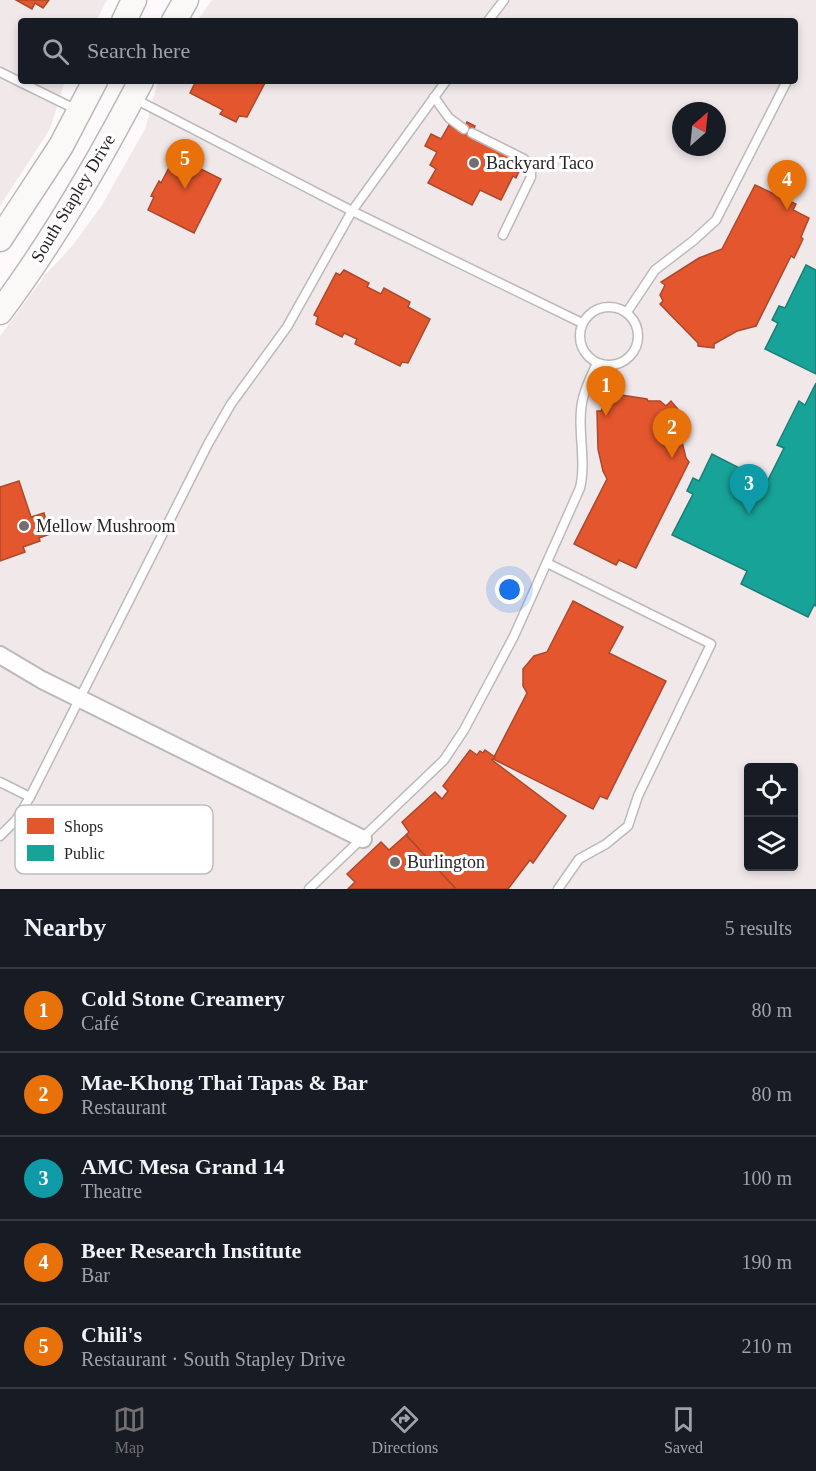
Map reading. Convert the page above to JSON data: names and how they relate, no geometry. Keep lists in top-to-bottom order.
{
  "streets": {
    "main road": ["South Stapley Drive"]
  },
  "places": ["Backyard Taco", "Mellow Mushroom", "Burlington"],
  "legend": ["Shops", "Public"],
  "north": "top right",
  "page": {
    "search": "Search here",
    "pins": [
      "5",
      "4",
      "1",
      "2",
      "3"
    ],
    "heading": ["Nearby", "5 results"],
    "list": [
      {
        "mark": "1",
        "name": "Cold Stone Creamery",
        "note": "Café",
        "value": "80 m"
      },
      {
        "mark": "2",
        "name": "Mae-Khong Thai Tapas & Bar",
        "note": "Restaurant",
        "value": "80 m"
      },
      {
        "mark": "3",
        "name": "AMC Mesa Grand 14",
        "note": "Theatre",
        "value": "100 m"
      },
      {
        "mark": "4",
        "name": "Beer Research Institute",
        "note": "Bar",
        "value": "190 m"
      },
      {
        "mark": "5",
        "name": "Chili's",
        "note": "Restaurant · South Stapley Drive",
        "value": "210 m"
      }
    ],
    "nav": ["Map", "Directions", "Saved"]
  }
}
